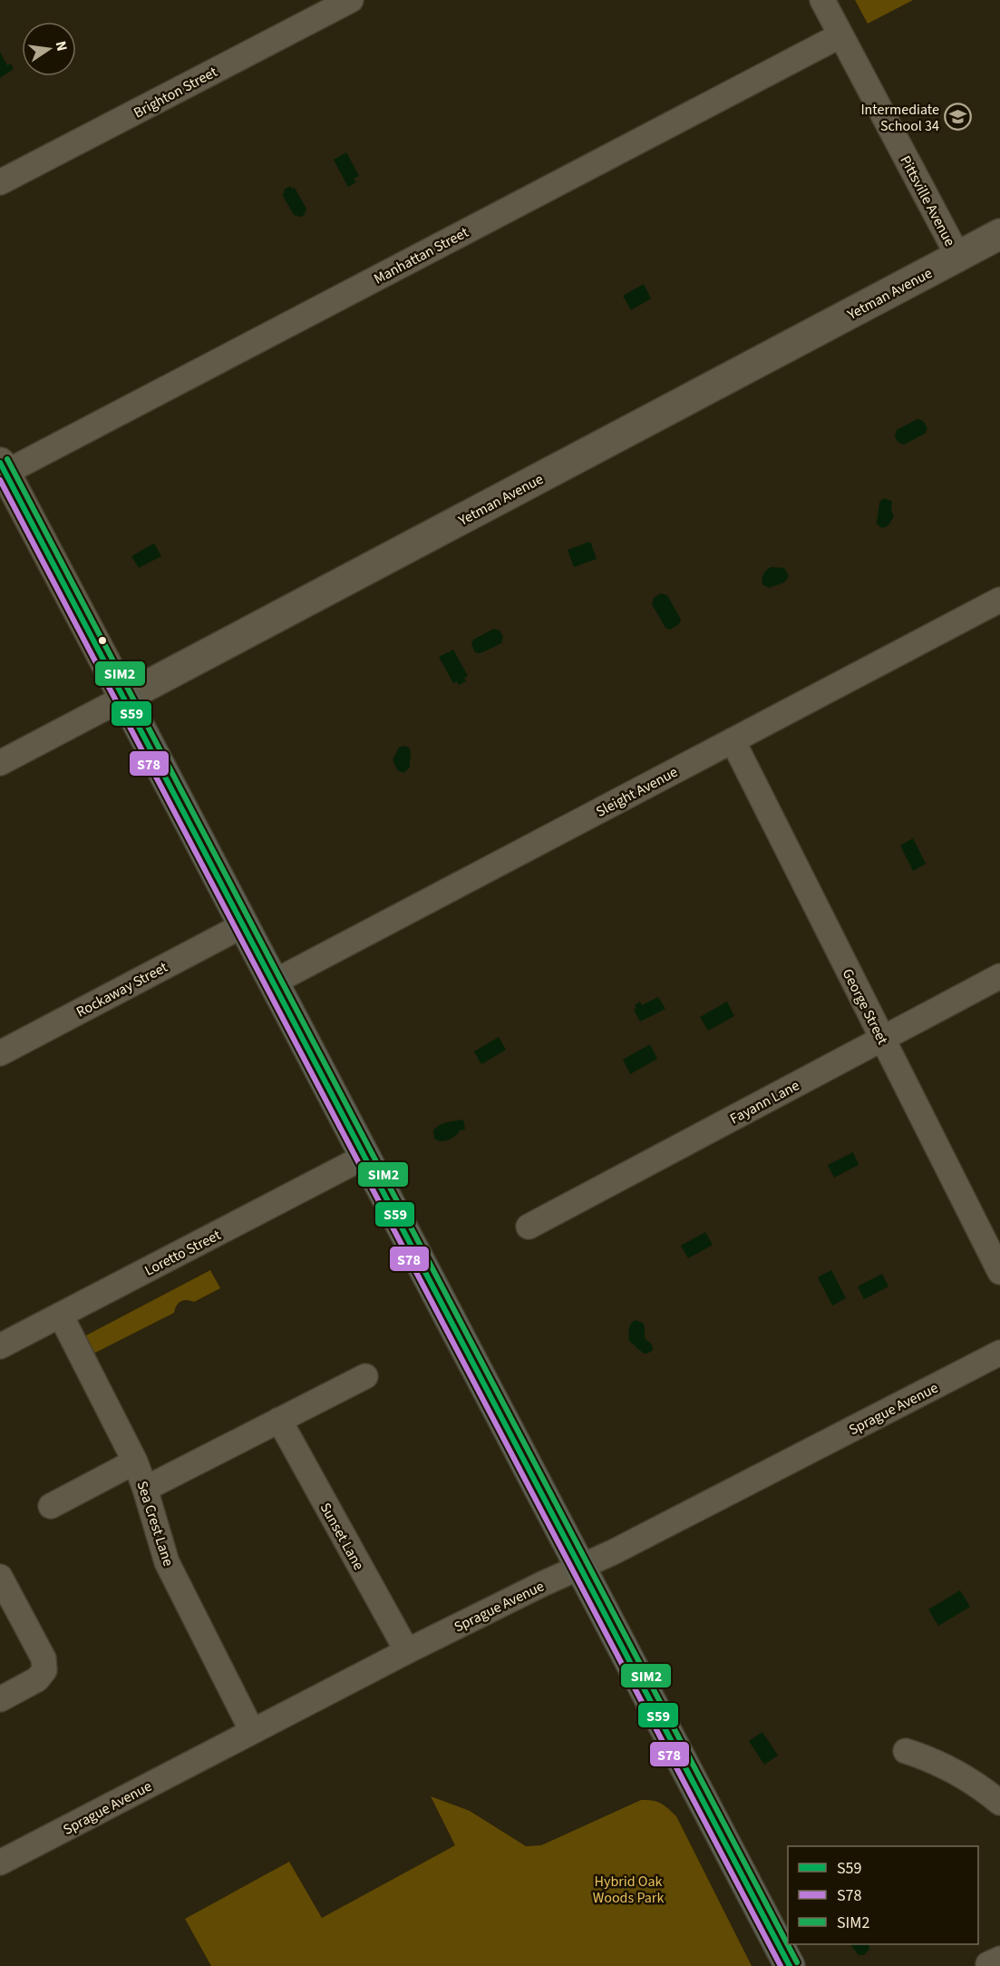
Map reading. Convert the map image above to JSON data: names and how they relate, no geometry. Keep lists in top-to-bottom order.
{
  "streets": {
    "street": [
      "Brighton Street",
      "Pittsville Avenue",
      "Manhattan Street",
      "Yetman Avenue",
      "Sleight Avenue",
      "Rockaway Street",
      "George Street",
      "Fayann Lane",
      "Loretto Street",
      "Sprague Avenue",
      "Sea Crest Lane",
      "Sunset Lane"
    ]
  },
  "crossings": [
    ["Pittsville Avenue", "Manhattan Street"],
    ["Pittsville Avenue", "Yetman Avenue"],
    ["Sleight Avenue", "George Street"],
    ["George Street", "Fayann Lane"],
    ["Loretto Street", "Sea Crest Lane"],
    ["Sprague Avenue", "Sea Crest Lane"],
    ["Sprague Avenue", "Sunset Lane"]
  ],
  "parks": ["Hybrid Oak Woods Park"],
  "places": {
    "school or university": ["Intermediate School 34"]
  },
  "lines": ["transit line SIM2", "transit line S59", "transit line S78"],
  "legend": ["S59", "S78", "SIM2"],
  "north": "right"
}
